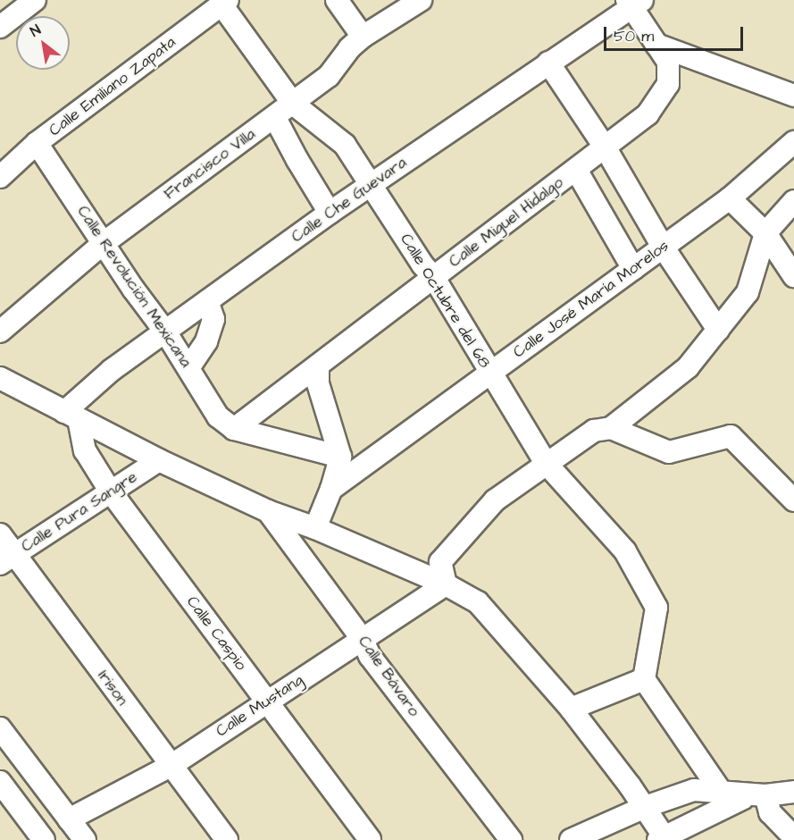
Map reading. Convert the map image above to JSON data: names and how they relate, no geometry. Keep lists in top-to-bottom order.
{
  "streets": {
    "street": [
      "Calle Emiliano Zapata",
      "Francisco Villa",
      "Calle Che Guevara",
      "Calle Miguel Hidalgo",
      "Calle Revolución Mexicana",
      "Calle José María Morelos",
      "Calle Octubre del 68",
      "Calle Pura Sangre",
      "Calle Caspio",
      "Calle Bávaro",
      "Irison",
      "Calle Mustang"
    ]
  },
  "crossings": [
    ["Calle Emiliano Zapata", "Calle Revolución Mexicana"],
    ["Calle Emiliano Zapata", "Calle Octubre del 68"],
    ["Francisco Villa", "Calle Revolución Mexicana"],
    ["Francisco Villa", "Calle Octubre del 68"],
    ["Calle Che Guevara", "Calle Revolución Mexicana"],
    ["Calle Che Guevara", "Calle Octubre del 68"],
    ["Calle Che Guevara", "Calle Caspio"],
    ["Calle Miguel Hidalgo", "Calle Revolución Mexicana"],
    ["Calle Miguel Hidalgo", "Calle Octubre del 68"],
    ["Calle José María Morelos", "Calle Octubre del 68"],
    ["Calle Pura Sangre", "Calle Caspio"],
    ["Calle Pura Sangre", "Irison"],
    ["Calle Caspio", "Calle Mustang"],
    ["Calle Bávaro", "Calle Mustang"],
    ["Irison", "Calle Mustang"]
  ],
  "scale_bar": "50 m",
  "north": "top left"
}
